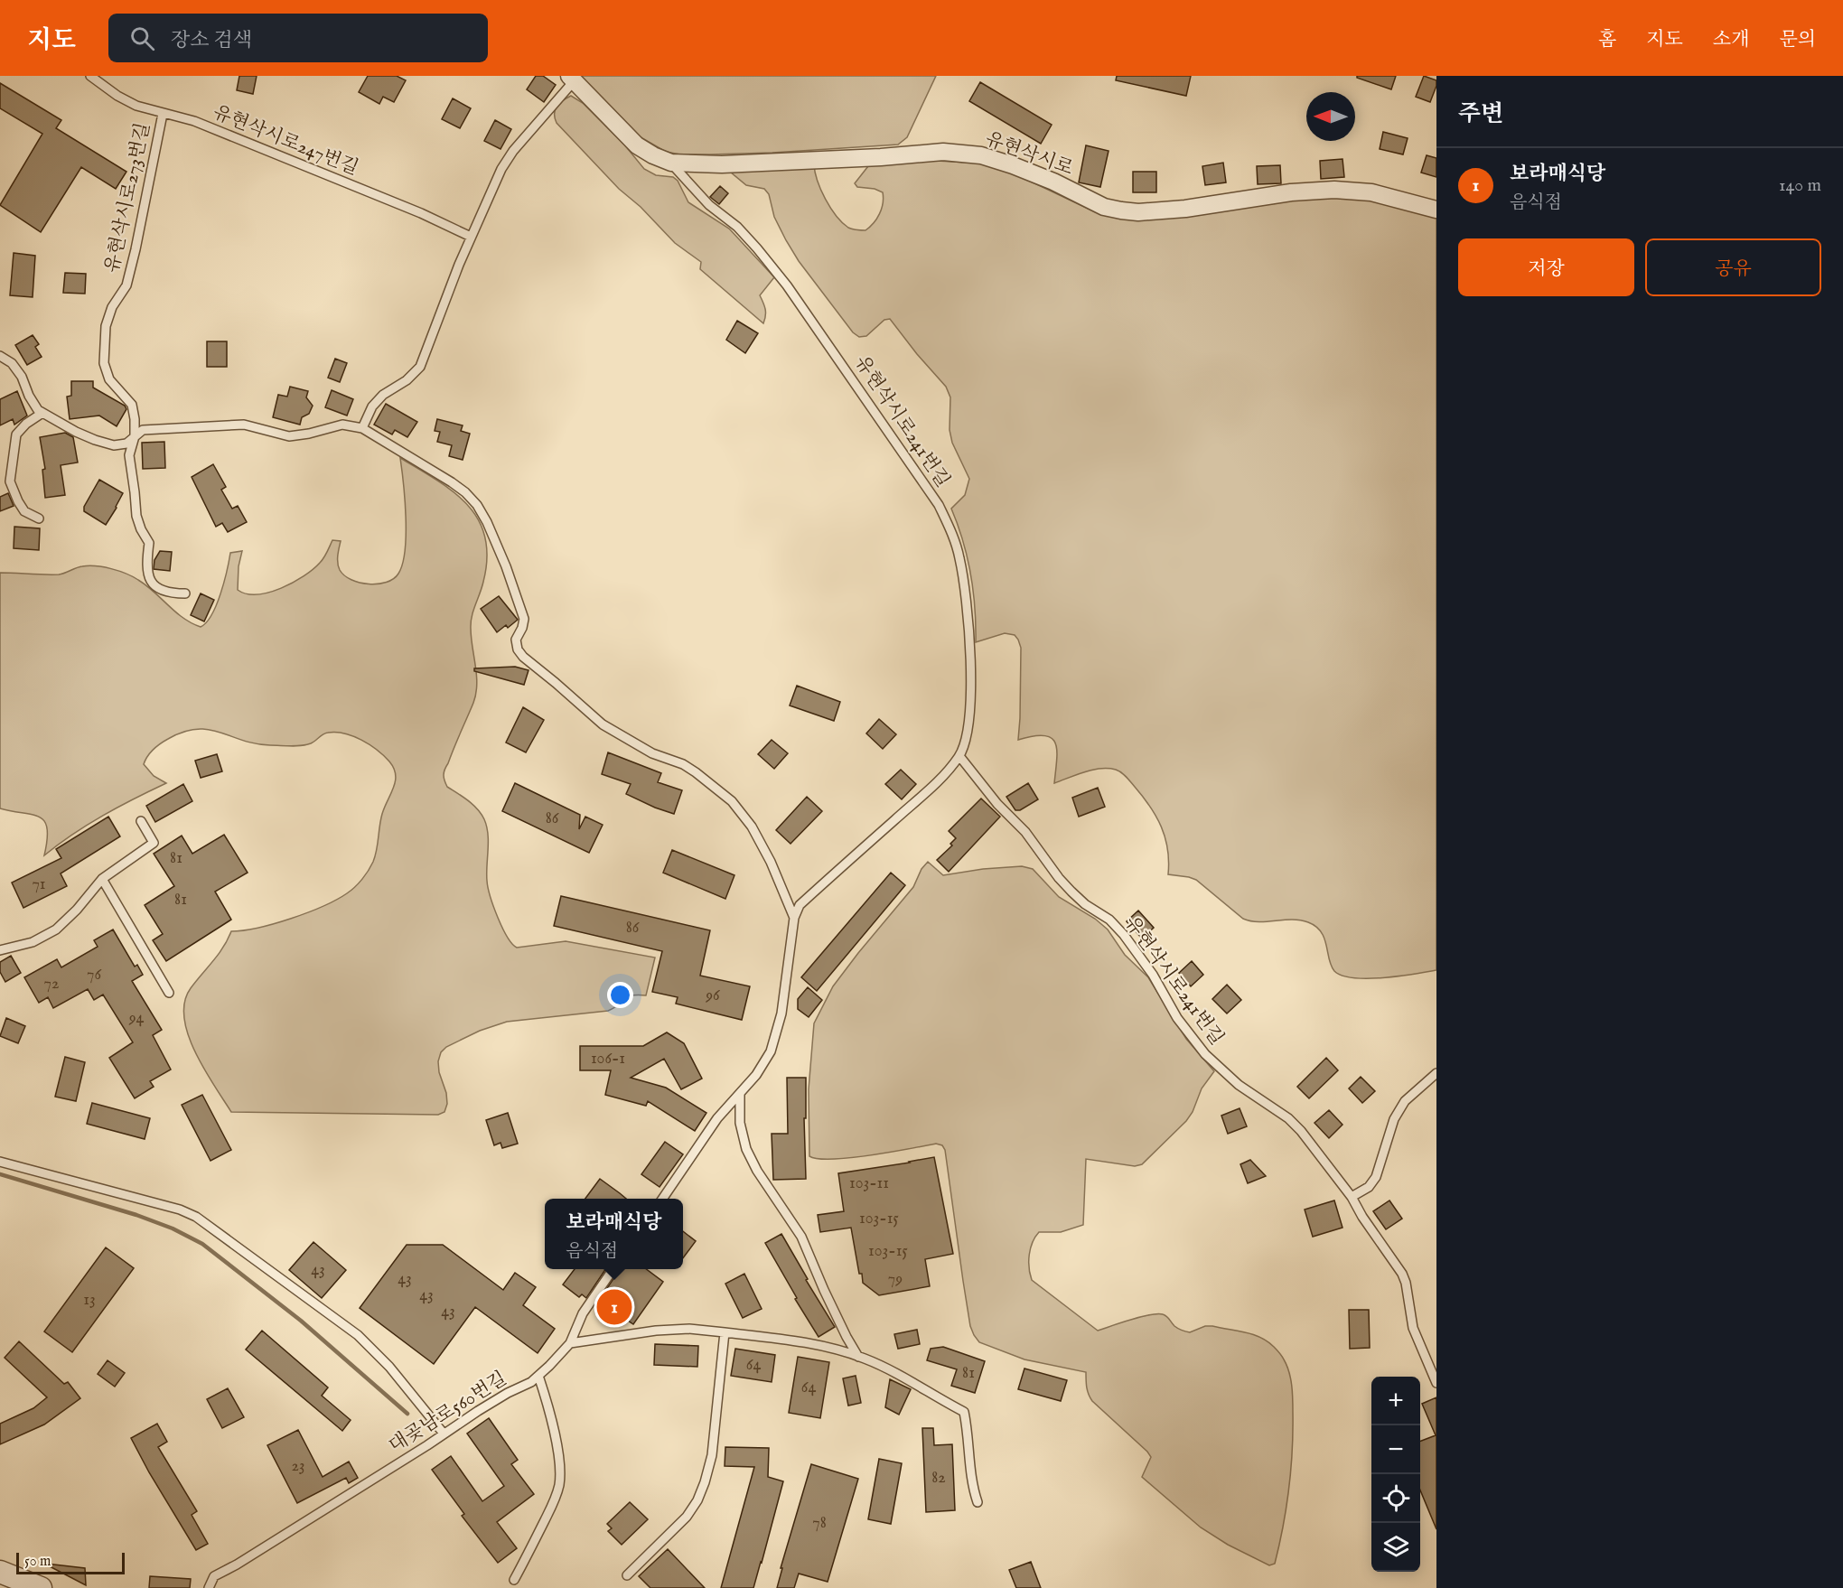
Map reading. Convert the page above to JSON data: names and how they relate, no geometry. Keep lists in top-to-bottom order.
{
  "streets": {
    "street": ["유현삭시로"],
    "lane": [
      "유현삭시로247번길",
      "유현삭시로273번길",
      "유현삭시로241번길",
      "대곶남로560번길"
    ]
  },
  "crossings": [
    ["유현삭시로247번길", "유현삭시로273번길"],
    ["유현삭시로", "유현삭시로241번길"]
  ],
  "house_numbers": [
    "86",
    "81",
    "71",
    "81",
    "86",
    "76",
    "72",
    "96",
    "94",
    "106-1",
    "103-11",
    "103-15",
    "103-15",
    "43",
    "43",
    "79",
    "43",
    "13",
    "43",
    "64",
    "81",
    "64",
    "23",
    "82",
    "78"
  ],
  "scale_bar": "50 m",
  "north": "left",
  "page": {
    "header": "지도",
    "search": "장소 검색",
    "nav": [
      "홈",
      "지도",
      "소개",
      "문의"
    ],
    "heading": "주변",
    "list": [
      {
        "mark": "1",
        "name": "보라매식당",
        "note": "음식점",
        "value": "140 m"
      }
    ],
    "buttons": ["저장", "공유"],
    "popup": ["보라매식당", "음식점"],
    "pins": "1",
    "map_buttons": ["+", "−"],
    "scale": "50 m"
  }
}
